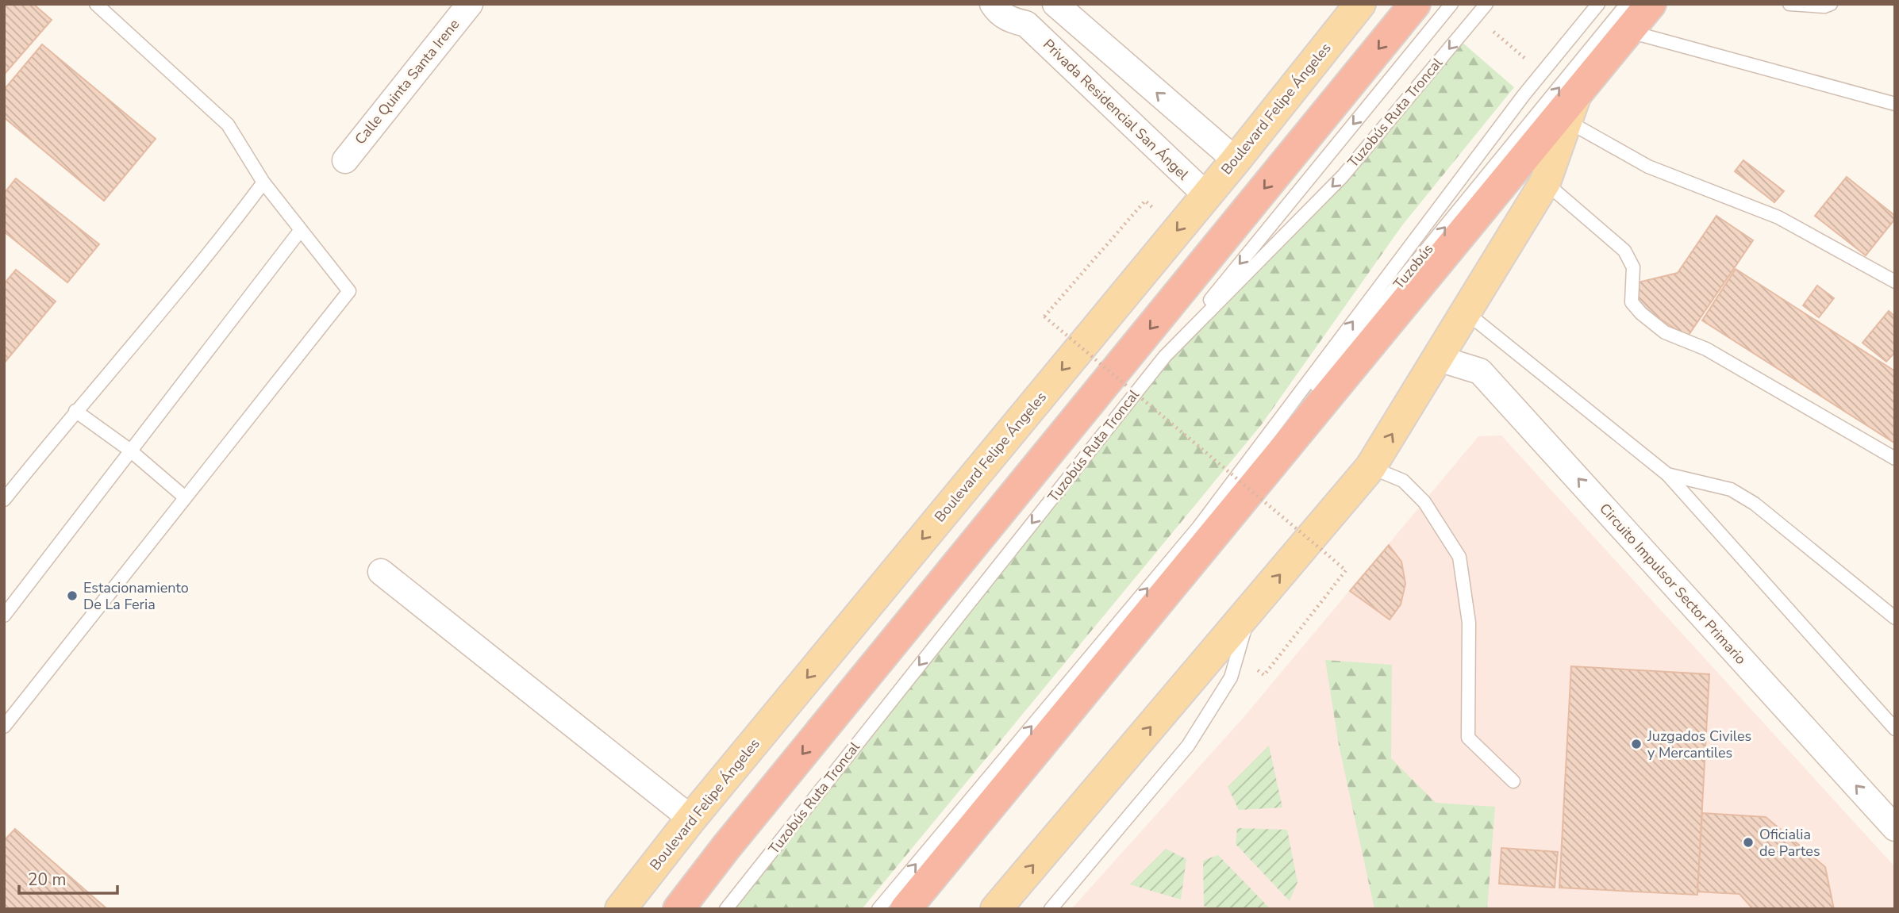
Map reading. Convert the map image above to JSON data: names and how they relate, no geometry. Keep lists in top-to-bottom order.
{
  "streets": {
    "main road": ["Boulevard Felipe Ángeles"],
    "street": ["Calle Quinta Santa Irene", "Privada Residencial San Ángel", "Circuito Impulsor Sector Primario"],
    "lane": ["Tuzobús Ruta Troncal", "Tuzobús"]
  },
  "crossings": [
    ["Boulevard Felipe Ángeles", "Privada Residencial San Ángel"]
  ],
  "one_way": ["Boulevard Felipe Ángeles", "Circuito Impulsor Sector Primario"],
  "places": ["Estacionamiento De La Feria", "Juzgados Civiles y Mercantiles", "Oficialia de Partes"],
  "scale_bar": "20 m"
}
